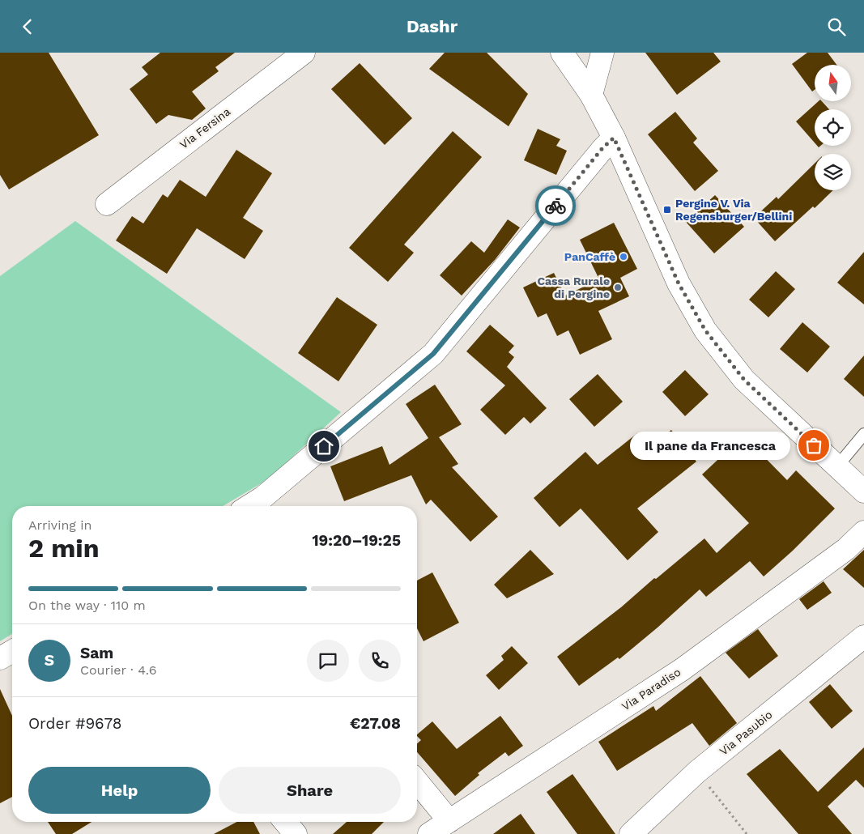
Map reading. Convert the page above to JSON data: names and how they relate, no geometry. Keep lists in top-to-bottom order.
{
  "streets": {
    "street": ["Via Fersina", "Via Paradiso", "Via Pasubio"]
  },
  "places": {
    "transit": ["Pergine V. Via Regensburger/Bellini"],
    "other": ["PanCaffè", "Cassa Rurale di Pergine", "Il pane da Francesca"]
  },
  "north": "top",
  "page": {
    "header": "Dashr",
    "bubble": "Il pane da Francesca",
    "heading": ["2 min", "Arriving in", "19:20–19:25"],
    "panel": [
      "Sam",
      "Courier · 4.6",
      "Order #9678",
      "€27.08"
    ],
    "bar": "On the way · 110 m",
    "round": "S",
    "buttons": ["Help", "Share"]
  }
}
